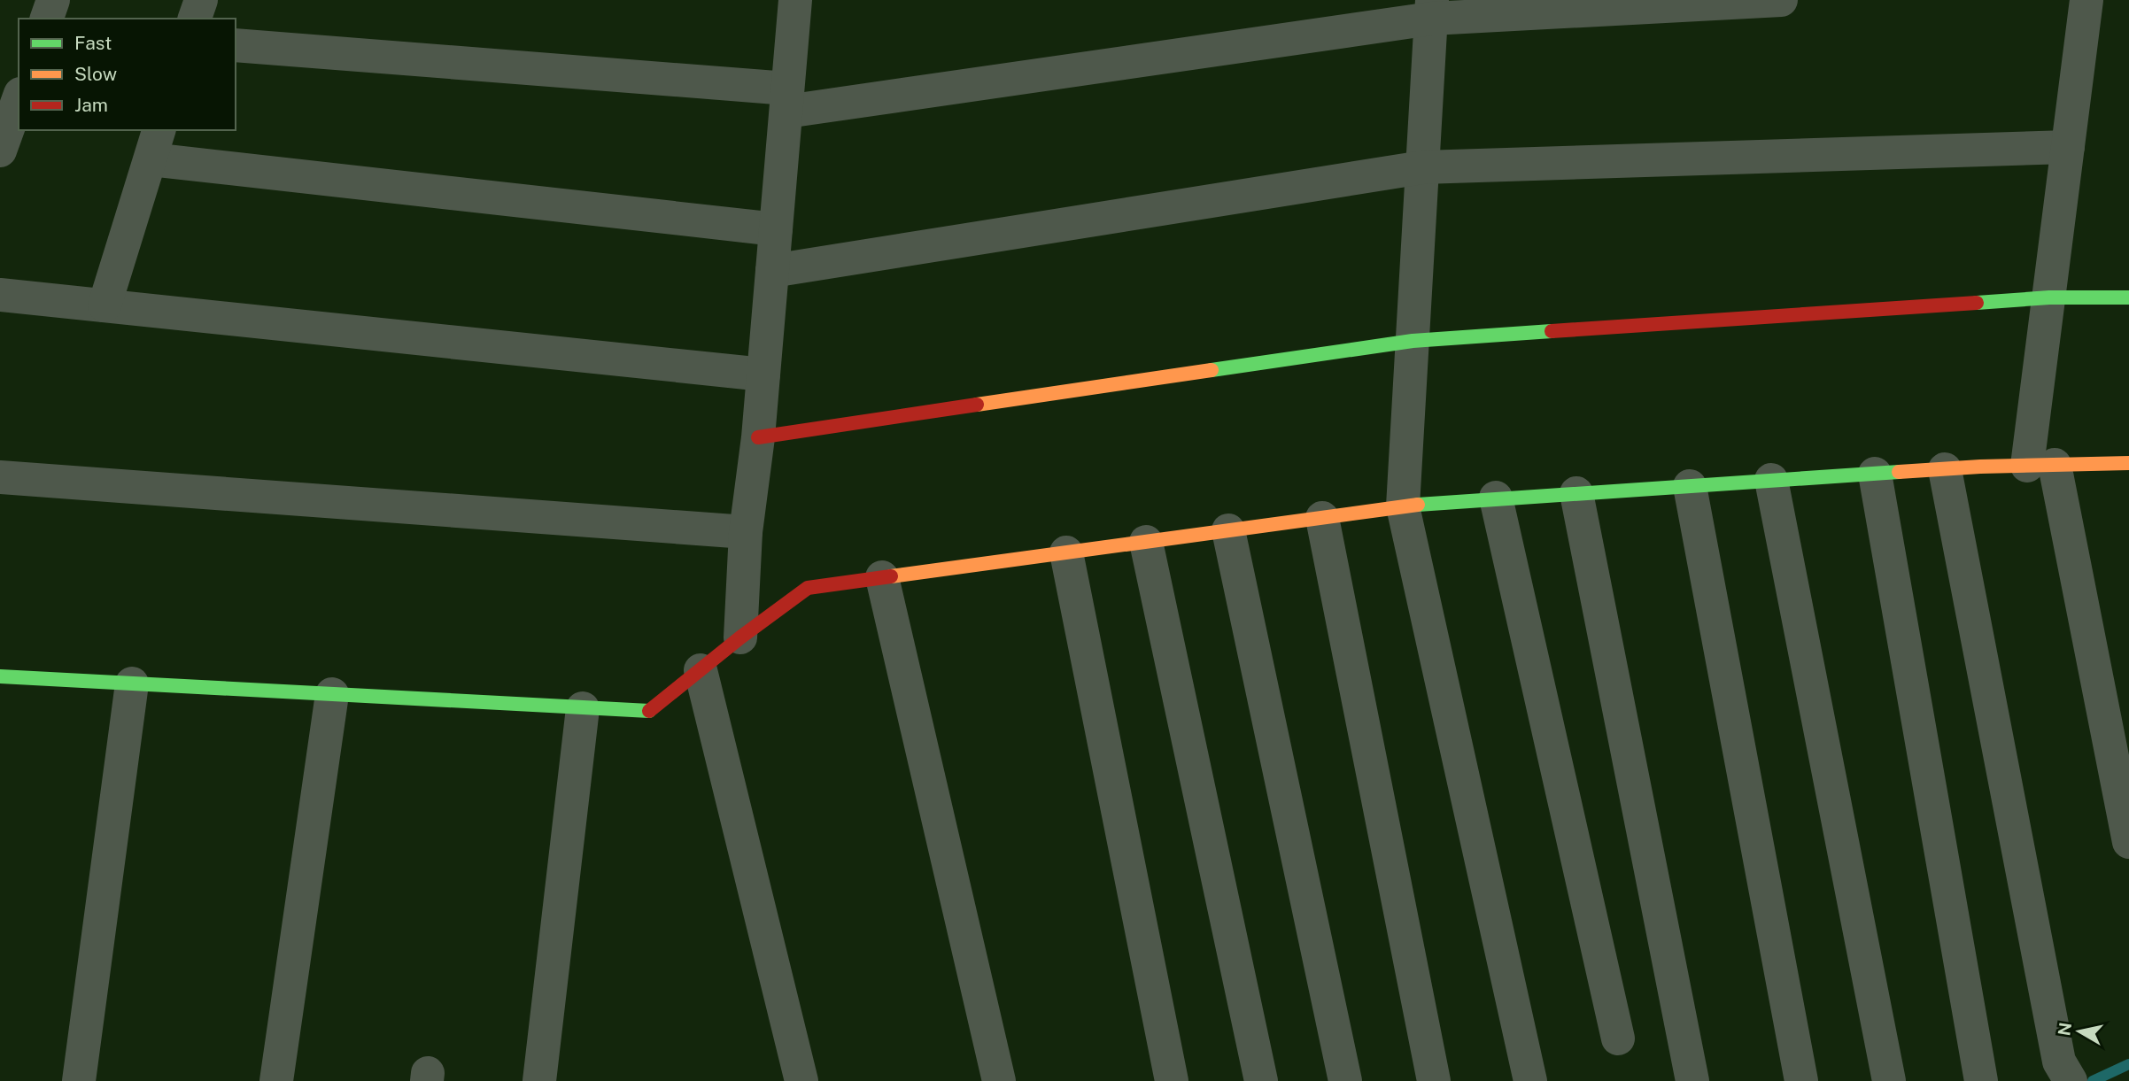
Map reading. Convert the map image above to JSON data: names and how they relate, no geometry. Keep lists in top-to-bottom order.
{
  "legend": ["Fast", "Slow", "Jam"],
  "north": "left"
}
